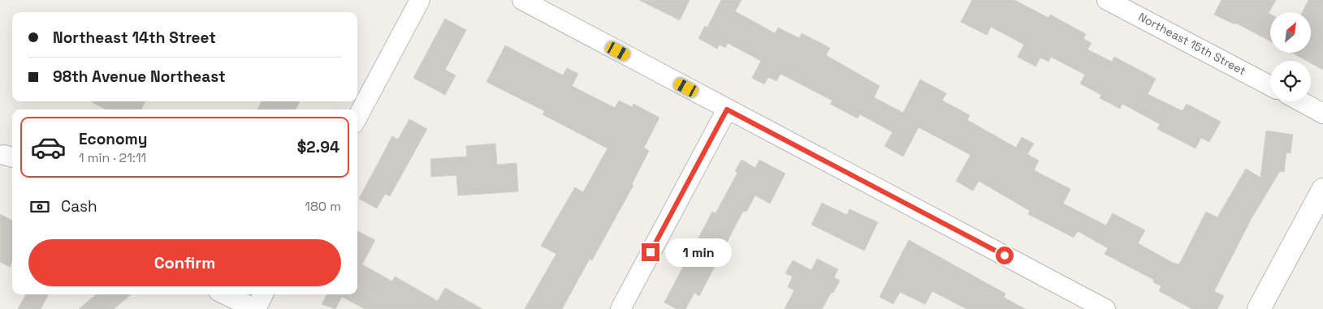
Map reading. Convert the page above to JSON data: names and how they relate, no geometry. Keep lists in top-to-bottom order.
{
  "streets": {
    "street": ["Northeast 15th Street"]
  },
  "north": "top right",
  "page": {
    "banner": ["Northeast 14th Street", "98th Avenue Northeast"],
    "list": [
      {
        "name": "Economy",
        "note": "1 min · 21:11",
        "value": "$2.94"
      }
    ],
    "pay": ["Cash", "180 m"],
    "buttons": "Confirm",
    "bubble": "1 min"
  }
}
